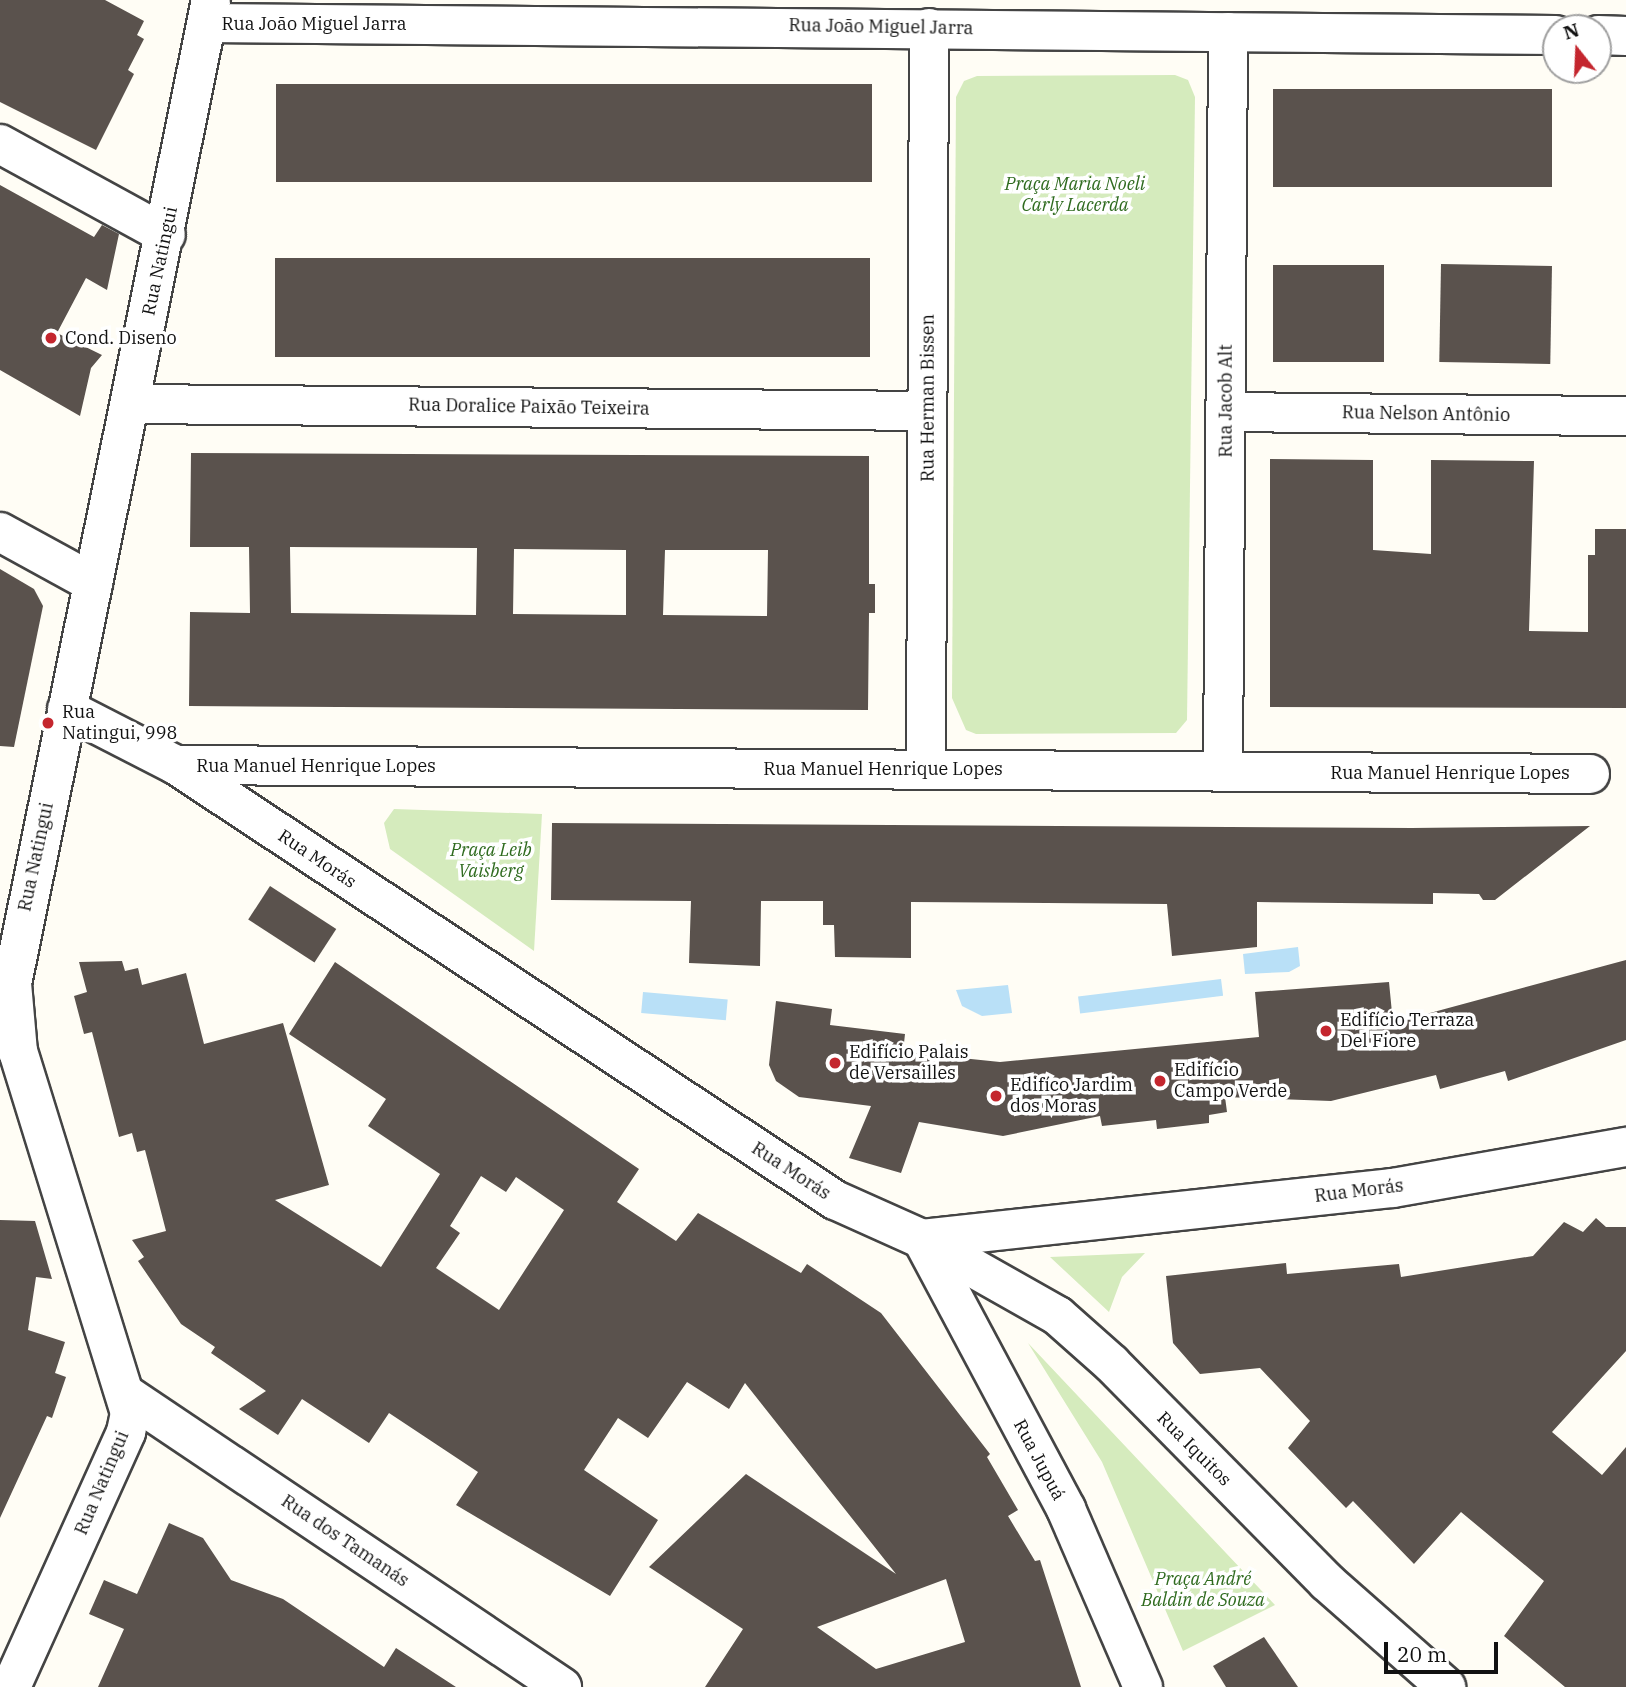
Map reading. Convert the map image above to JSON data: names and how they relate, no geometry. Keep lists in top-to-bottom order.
{
  "streets": {
    "street": [
      "Rua João Miguel Jarra",
      "Rua Natingui",
      "Rua Herman Bissen",
      "Rua Jacob Alt",
      "Rua Doralice Paixão Teixeira",
      "Rua Nelson Antônio",
      "Rua Manuel Henrique Lopes",
      "Rua Morás",
      "Rua Iquitos",
      "Rua Jupuá",
      "Rua dos Tamanás"
    ]
  },
  "crossings": [
    ["Rua João Miguel Jarra", "Rua Natingui"],
    ["Rua João Miguel Jarra", "Rua Herman Bissen"],
    ["Rua João Miguel Jarra", "Rua Jacob Alt"],
    ["Rua Natingui", "Rua Doralice Paixão Teixeira"],
    ["Rua Natingui", "Rua Morás"],
    ["Rua Natingui", "Rua dos Tamanás"],
    ["Rua Herman Bissen", "Rua Doralice Paixão Teixeira"],
    ["Rua Herman Bissen", "Rua Manuel Henrique Lopes"],
    ["Rua Jacob Alt", "Rua Nelson Antônio"],
    ["Rua Jacob Alt", "Rua Manuel Henrique Lopes"],
    ["Rua Manuel Henrique Lopes", "Rua Morás"],
    ["Rua Morás", "Rua Iquitos"],
    ["Rua Morás", "Rua Jupuá"],
    ["Rua Iquitos", "Rua Jupuá"]
  ],
  "parks": ["Praça Maria Noeli Carly Lacerda", "Praça Leib Vaisberg", "Praça André Baldin de Souza"],
  "places": [
    "Cond. Diseno",
    "Rua Natingui, 998",
    "Edifício Terraza Del Fiore",
    "Edifício Palais de Versailles",
    "Edifício Campo Verde",
    "Edifíco Jardim dos Moras"
  ],
  "scale_bar": "20 m",
  "north": "top"
}
